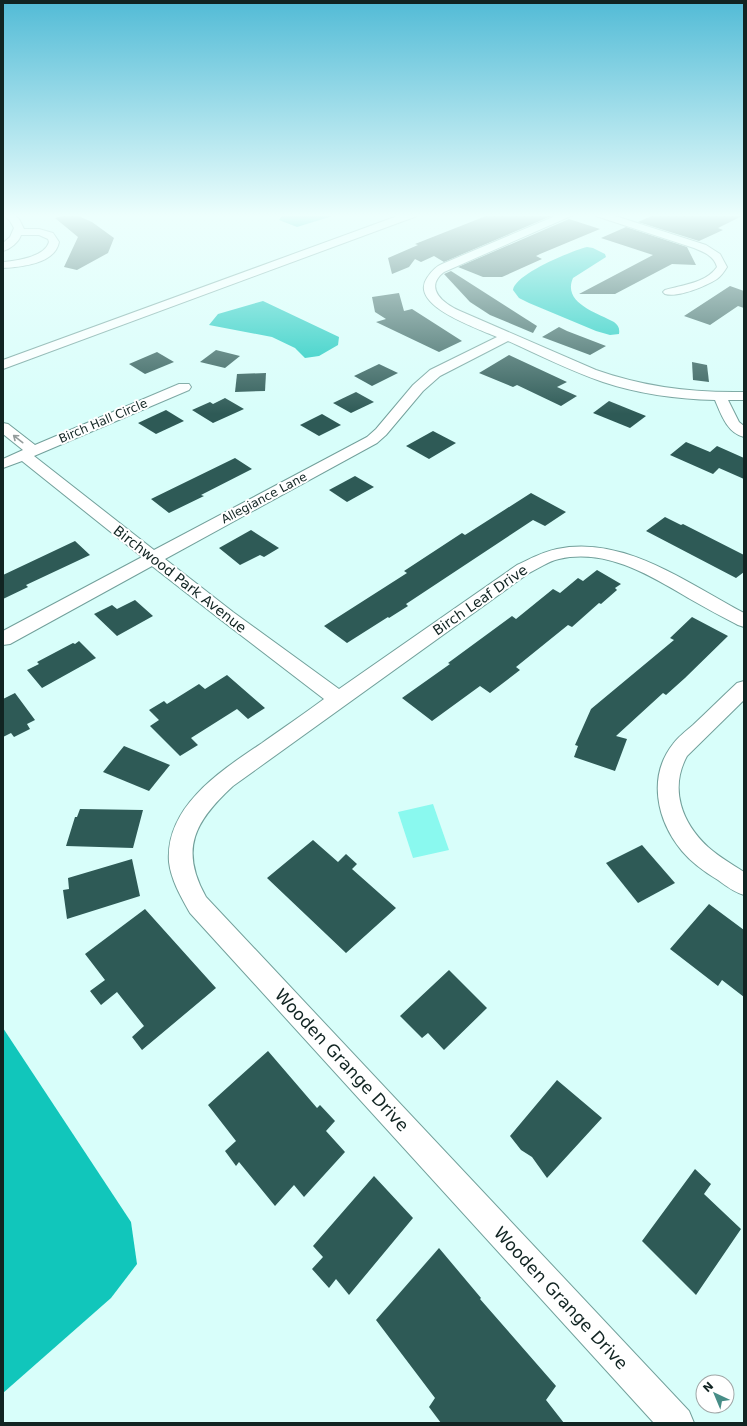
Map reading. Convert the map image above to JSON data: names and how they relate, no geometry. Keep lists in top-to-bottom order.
{
  "streets": {
    "street": [
      "Birch Hall Circle",
      "Allegiance Lane",
      "Birchwood Park Avenue",
      "Birch Leaf Drive",
      "Wooden Grange Drive"
    ]
  },
  "crossings": [
    ["Birch Hall Circle", "Birchwood Park Avenue"],
    ["Allegiance Lane", "Birchwood Park Avenue"],
    ["Birchwood Park Avenue", "Birch Leaf Drive"],
    ["Birchwood Park Avenue", "Wooden Grange Drive"],
    ["Birch Leaf Drive", "Wooden Grange Drive"]
  ],
  "north": "top left"
}
